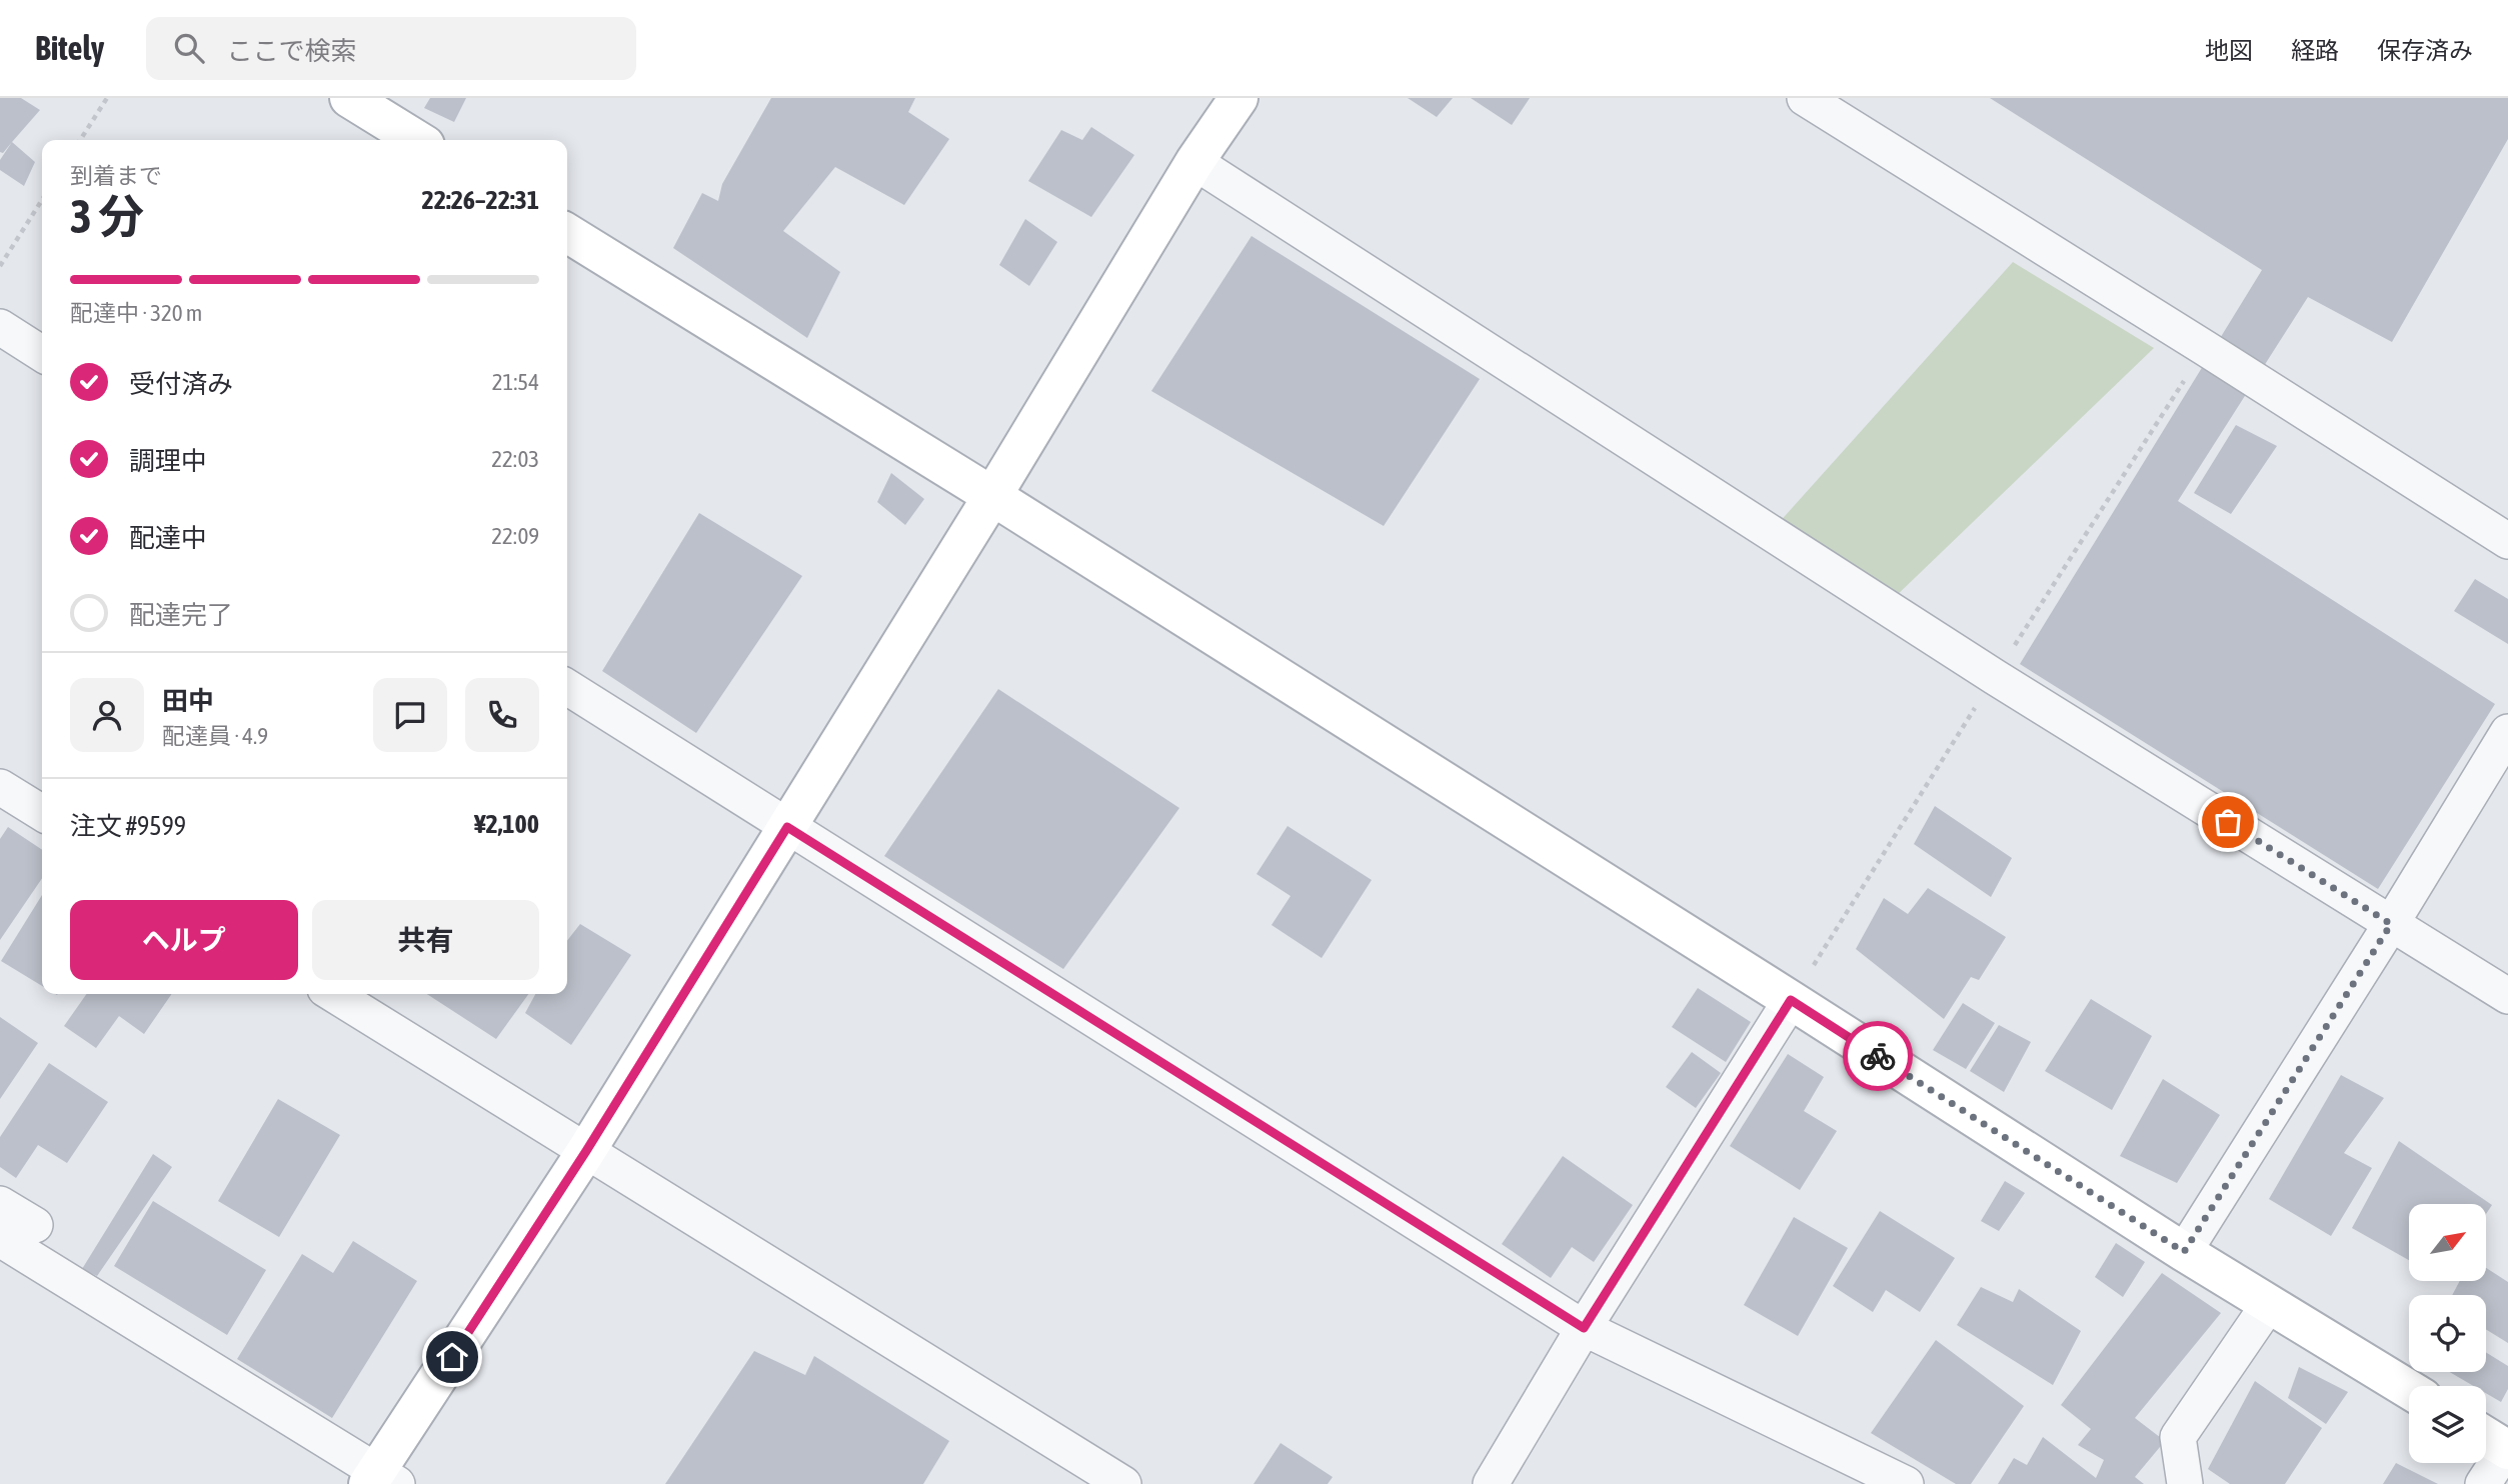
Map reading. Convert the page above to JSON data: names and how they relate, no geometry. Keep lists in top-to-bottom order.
{
  "north": "top right",
  "page": {
    "header": "Bitely",
    "search": "ここで検索",
    "nav": ["地図", "経路", "保存済み"],
    "heading": ["3 分", "到着まで", "22:26–22:31"],
    "panel": [
      "田中",
      "配達員 · 4.9",
      "注文 #9599",
      "¥2,100"
    ],
    "bar": "配達中 · 320 m",
    "list": [
      ["受付済み", "21:54"],
      ["調理中", "22:03"],
      ["配達中", "22:09"],
      "配達完了"
    ],
    "buttons": ["ヘルプ", "共有"]
  }
}
